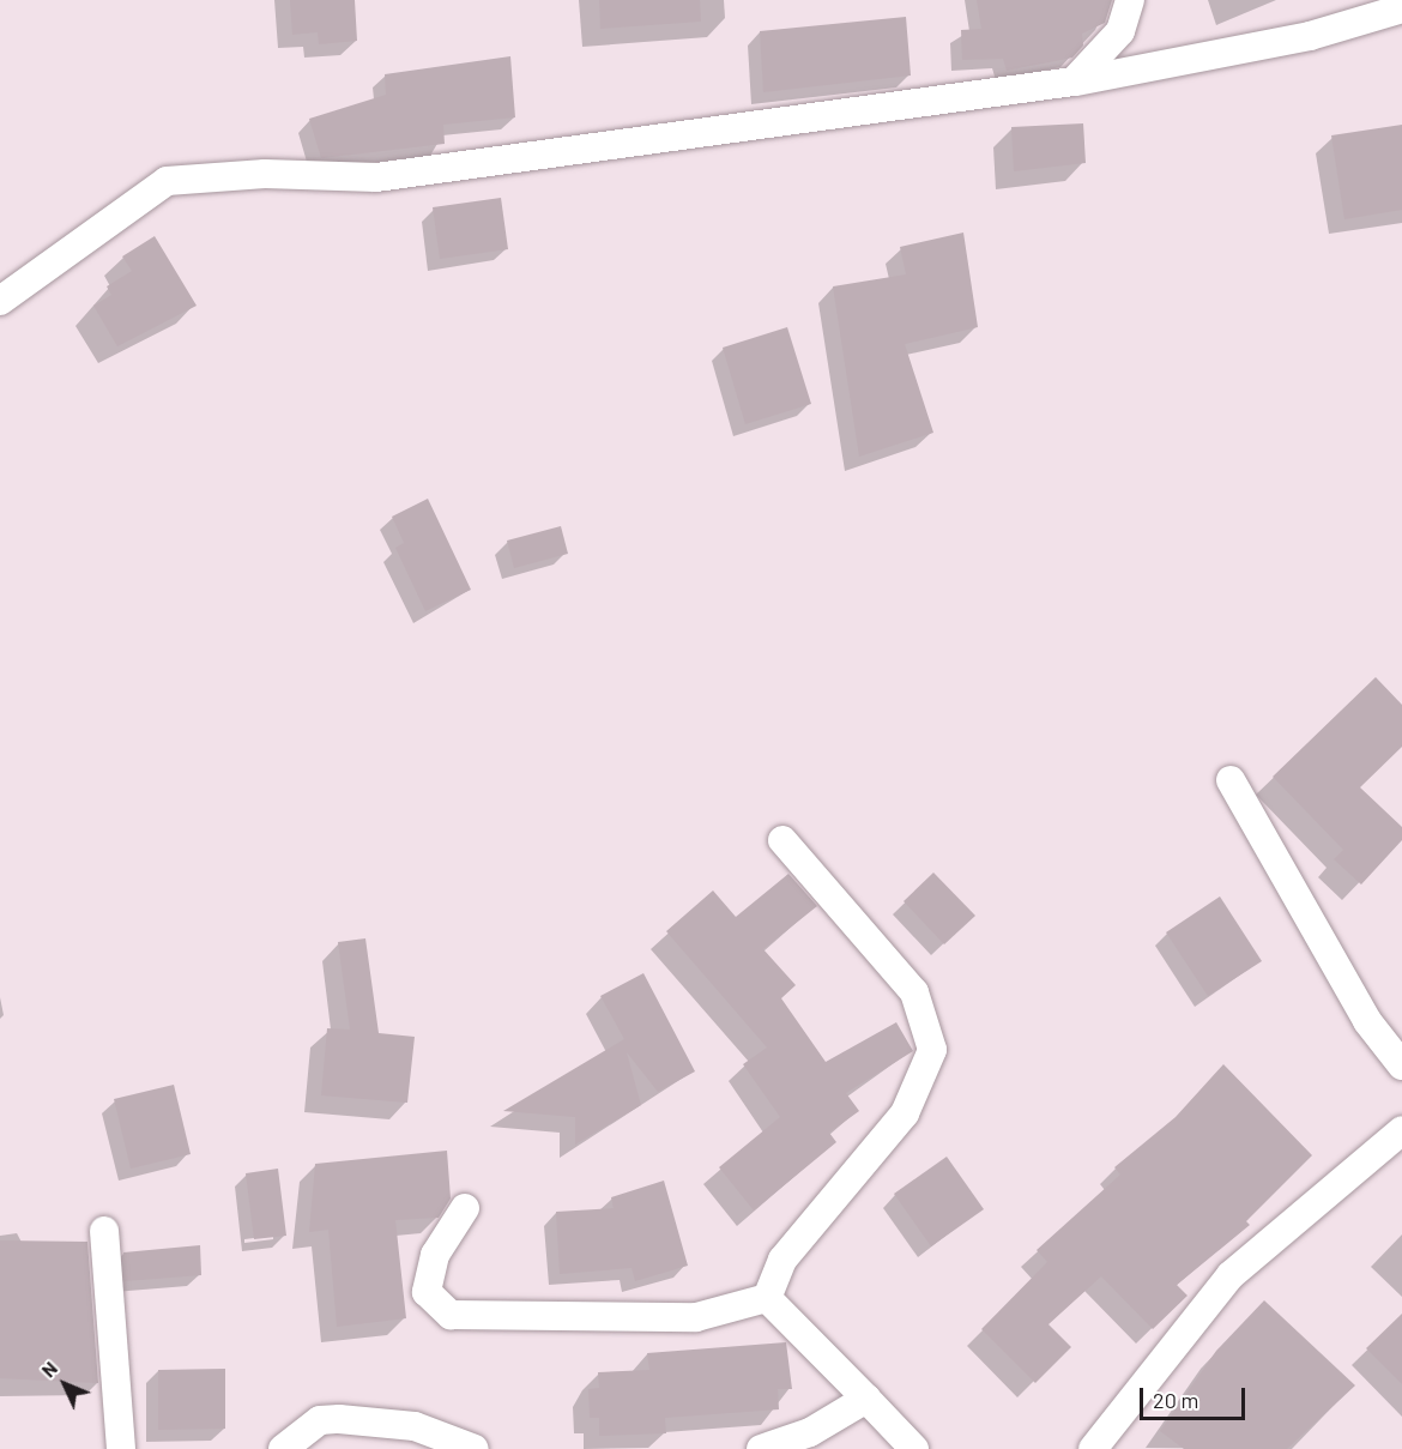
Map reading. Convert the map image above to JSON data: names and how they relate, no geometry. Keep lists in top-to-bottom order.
{
  "scale_bar": "20 m",
  "north": "top left"
}
